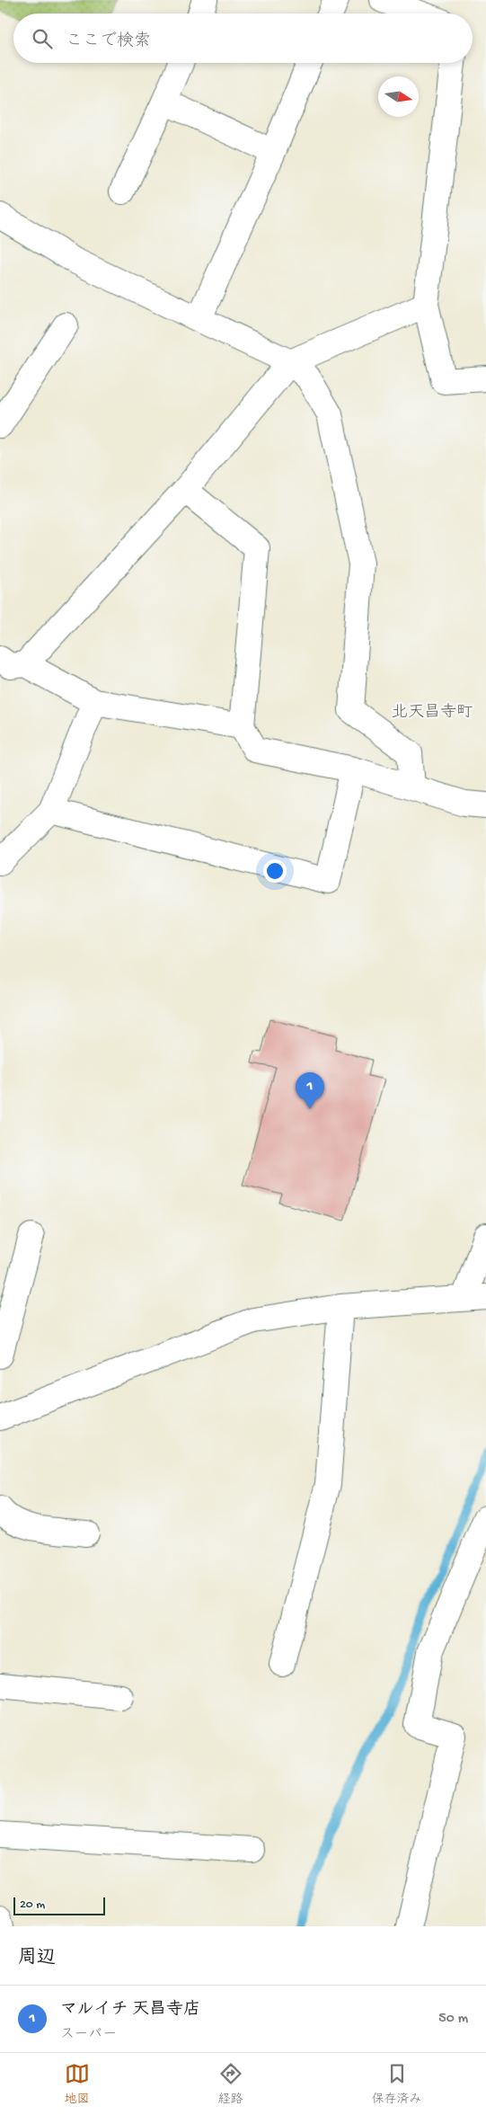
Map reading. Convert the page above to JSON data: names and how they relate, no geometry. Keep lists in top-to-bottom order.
{
  "districts": ["北天昌寺町"],
  "scale_bar": "20 m",
  "north": "right",
  "page": {
    "search": "ここで検索",
    "pins": "1",
    "scale": "20 m",
    "heading": "周辺",
    "list": [
      {
        "mark": "1",
        "name": "マルイチ 天昌寺店",
        "note": "スーパー",
        "value": "50 m"
      }
    ],
    "nav": ["地図", "経路", "保存済み"]
  }
}
